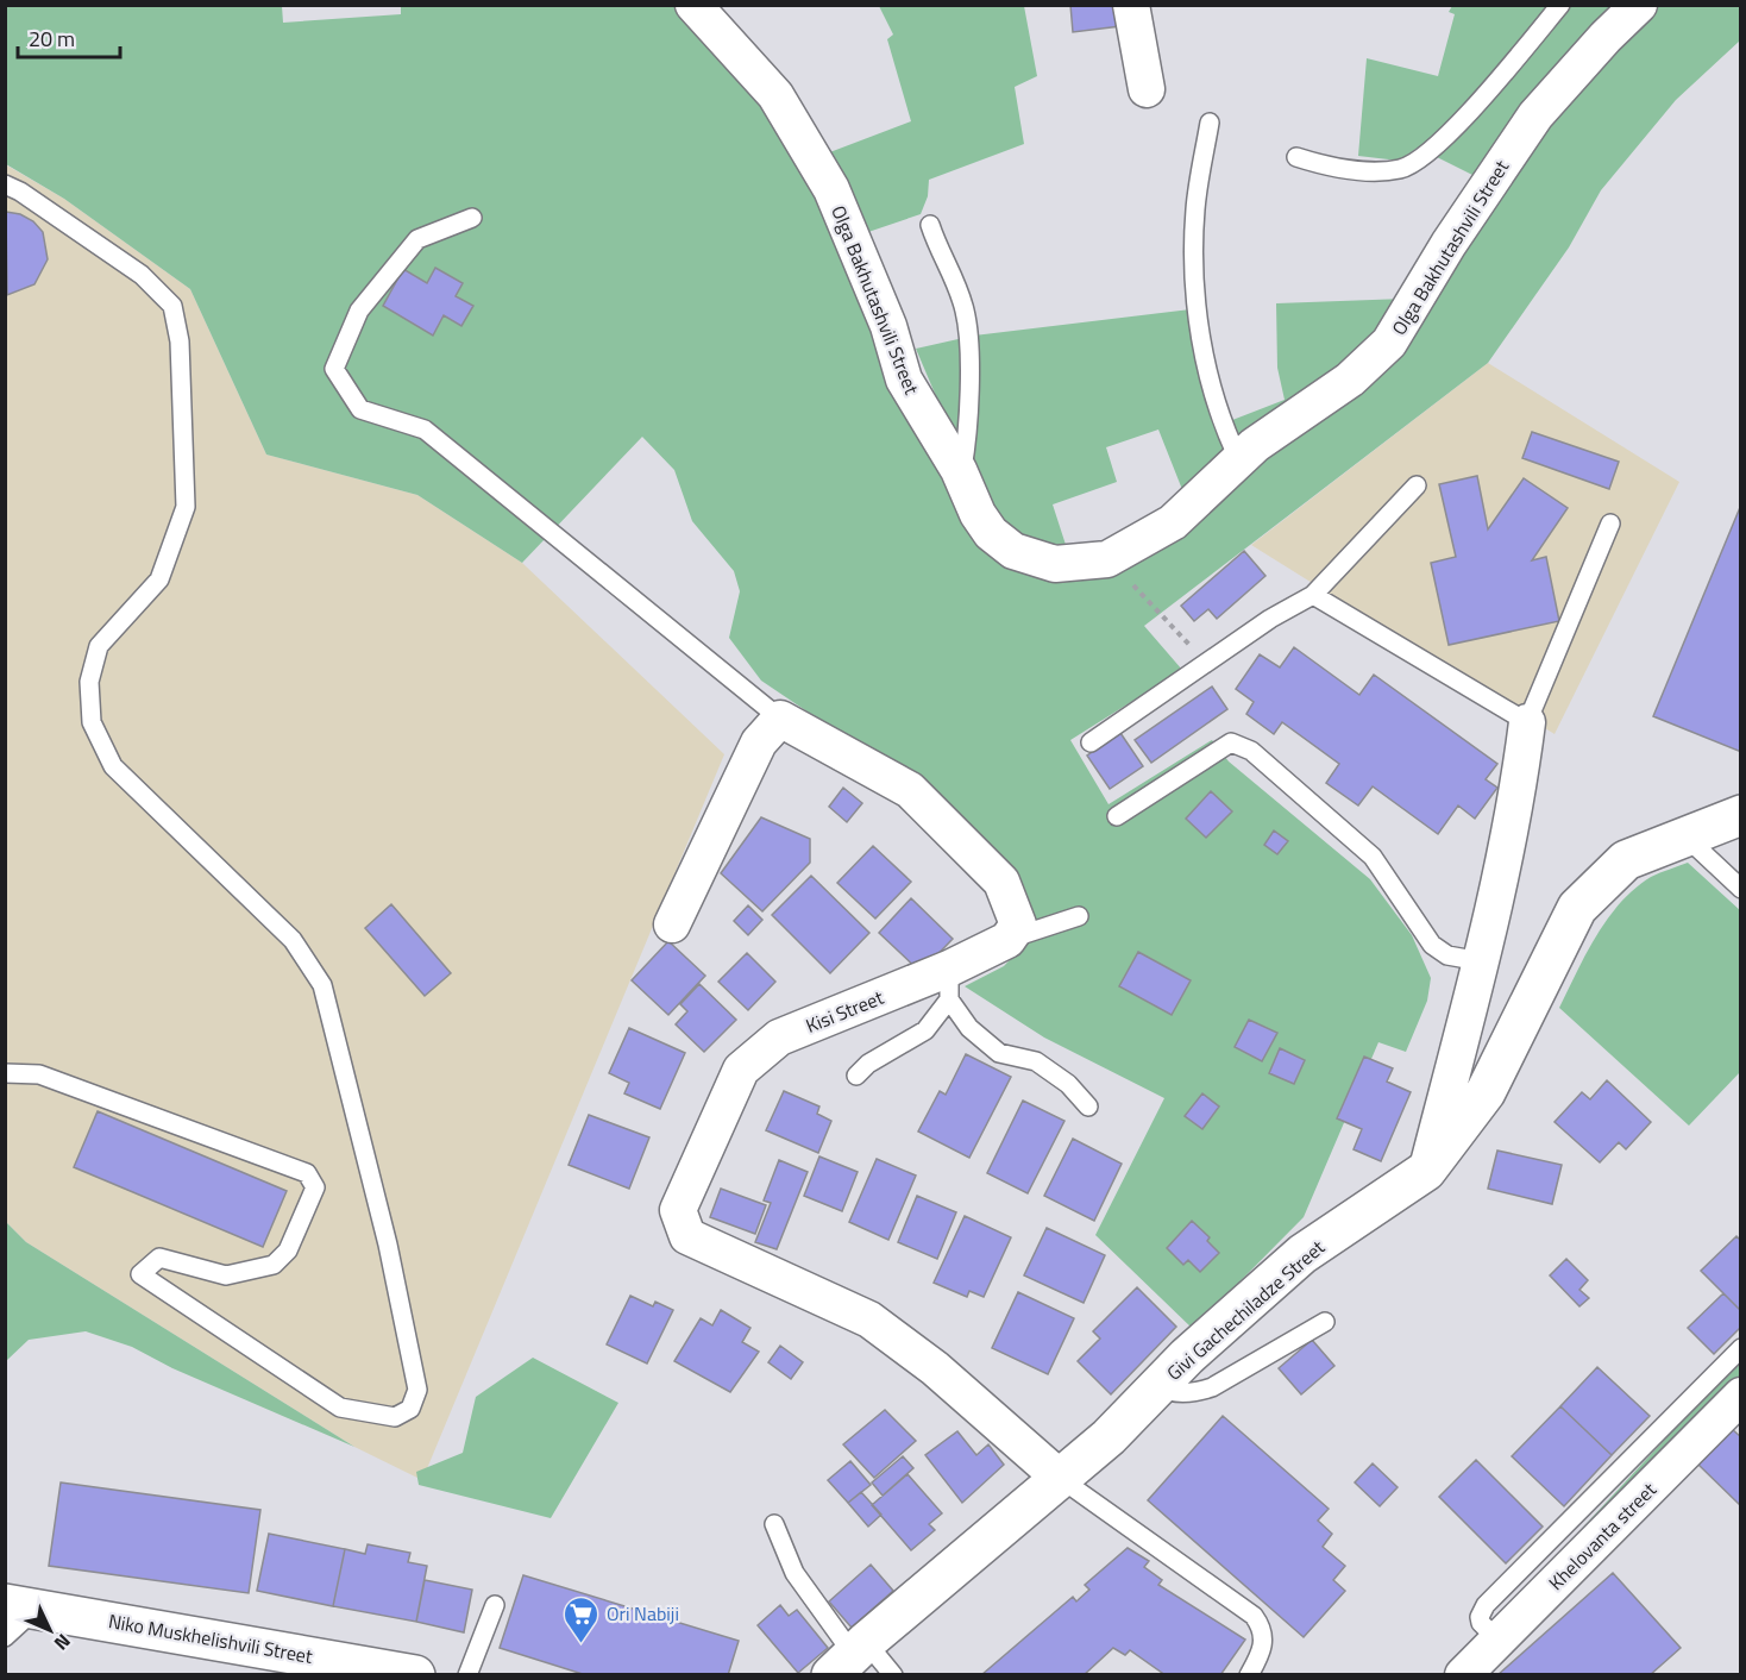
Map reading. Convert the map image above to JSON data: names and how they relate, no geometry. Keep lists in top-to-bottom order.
{
  "streets": {
    "street": [
      "Olga Bakhutashvili Street",
      "Kisi Street",
      "Givi Gachechiladze Street",
      "Khelovanta street",
      "Niko Muskhelishvili Street"
    ]
  },
  "crossings": [
    ["Kisi Street", "Givi Gachechiladze Street"]
  ],
  "places": {
    "supermarket": ["Ori Nabiji"]
  },
  "scale_bar": "20 m",
  "north": "bottom right"
}
